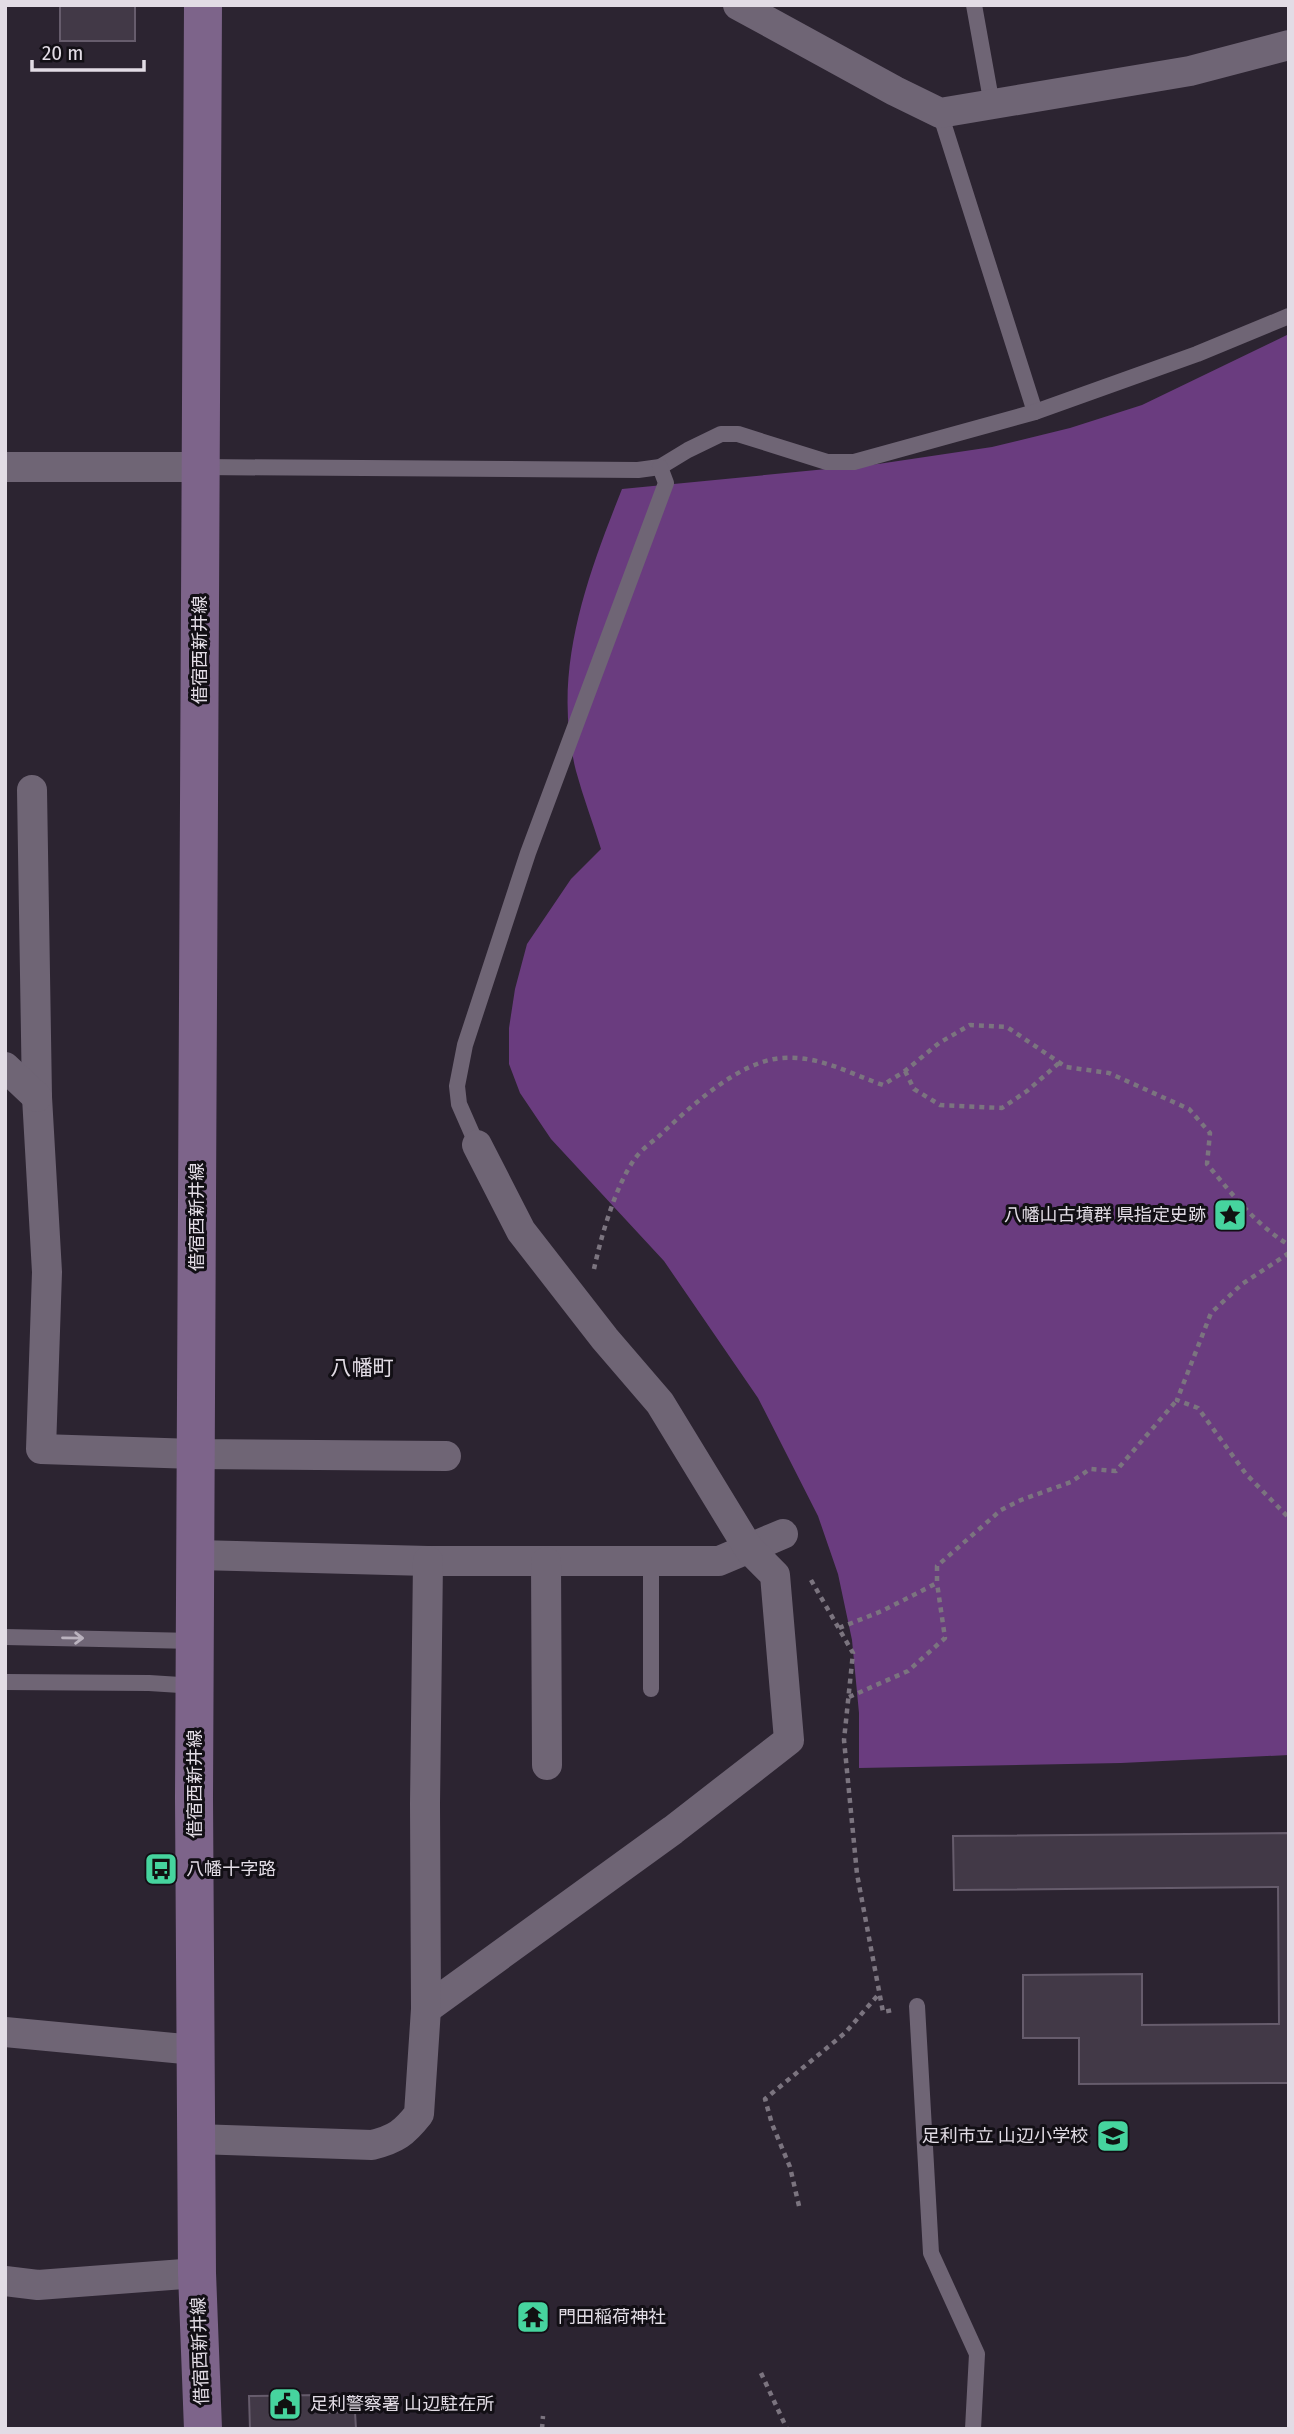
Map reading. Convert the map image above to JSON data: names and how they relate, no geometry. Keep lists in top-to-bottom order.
{
  "streets": {
    "main road": ["借宿西新井線"]
  },
  "districts": ["八幡町"],
  "places": {
    "place": ["八幡山古墳群 県指定史跡"],
    "bus stop": ["八幡十字路"],
    "school or university": ["足利市立 山辺小学校"],
    "temple": ["門田稲荷神社"],
    "public building": ["足利警察署 山辺駐在所"]
  },
  "scale_bar": "20 m"
}
